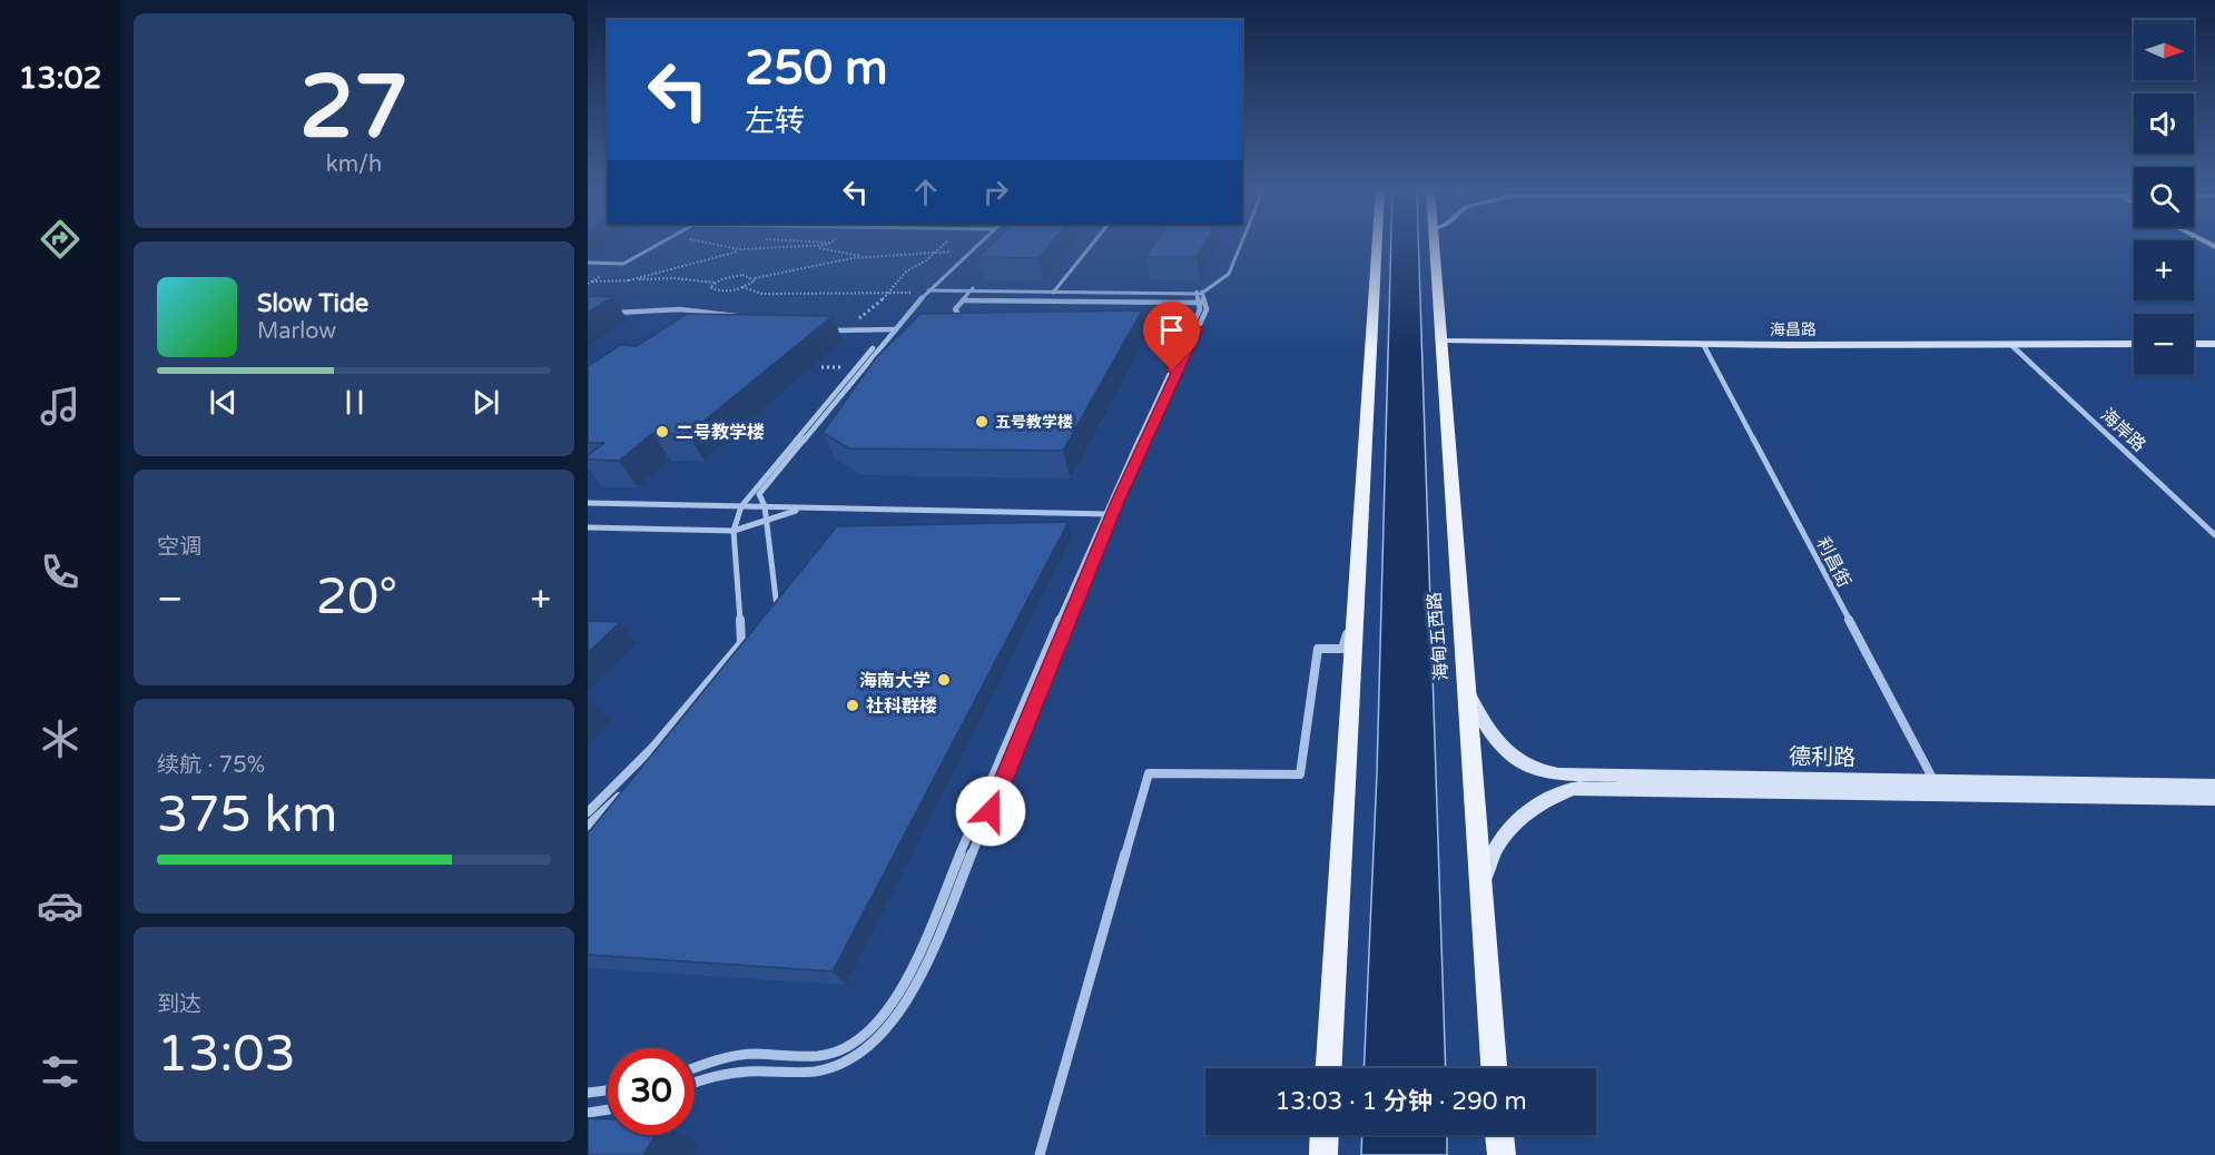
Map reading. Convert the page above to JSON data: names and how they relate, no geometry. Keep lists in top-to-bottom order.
{
  "streets": {
    "main road": ["海甸五西路"],
    "street": [
      "海昌路",
      "海岸路",
      "利昌街",
      "德利路"
    ]
  },
  "crossings": [
    ["海昌路", "海岸路"],
    ["海昌路", "利昌街"],
    ["海昌路", "海甸五西路"],
    ["利昌街", "德利路"],
    ["海甸五西路", "德利路"]
  ],
  "places": [
    "五号教学楼",
    "二号教学楼",
    "海南大学",
    "社科群楼"
  ],
  "north": "right",
  "page": {
    "tabs": "13:02",
    "tile": [
      ["27", "km/h"],
      "空调",
      ["续航 · 75%", "375 km"],
      ["到达", "13:03"]
    ],
    "map_buttons": ["+", "−"],
    "turn": ["250 m", "左转"],
    "song": ["Slow Tide", "Marlow"],
    "heat": ["−", "20°", "+"],
    "limit": "30",
    "trip": "13:03 · 1 分钟 · 290 m"
  }
}
